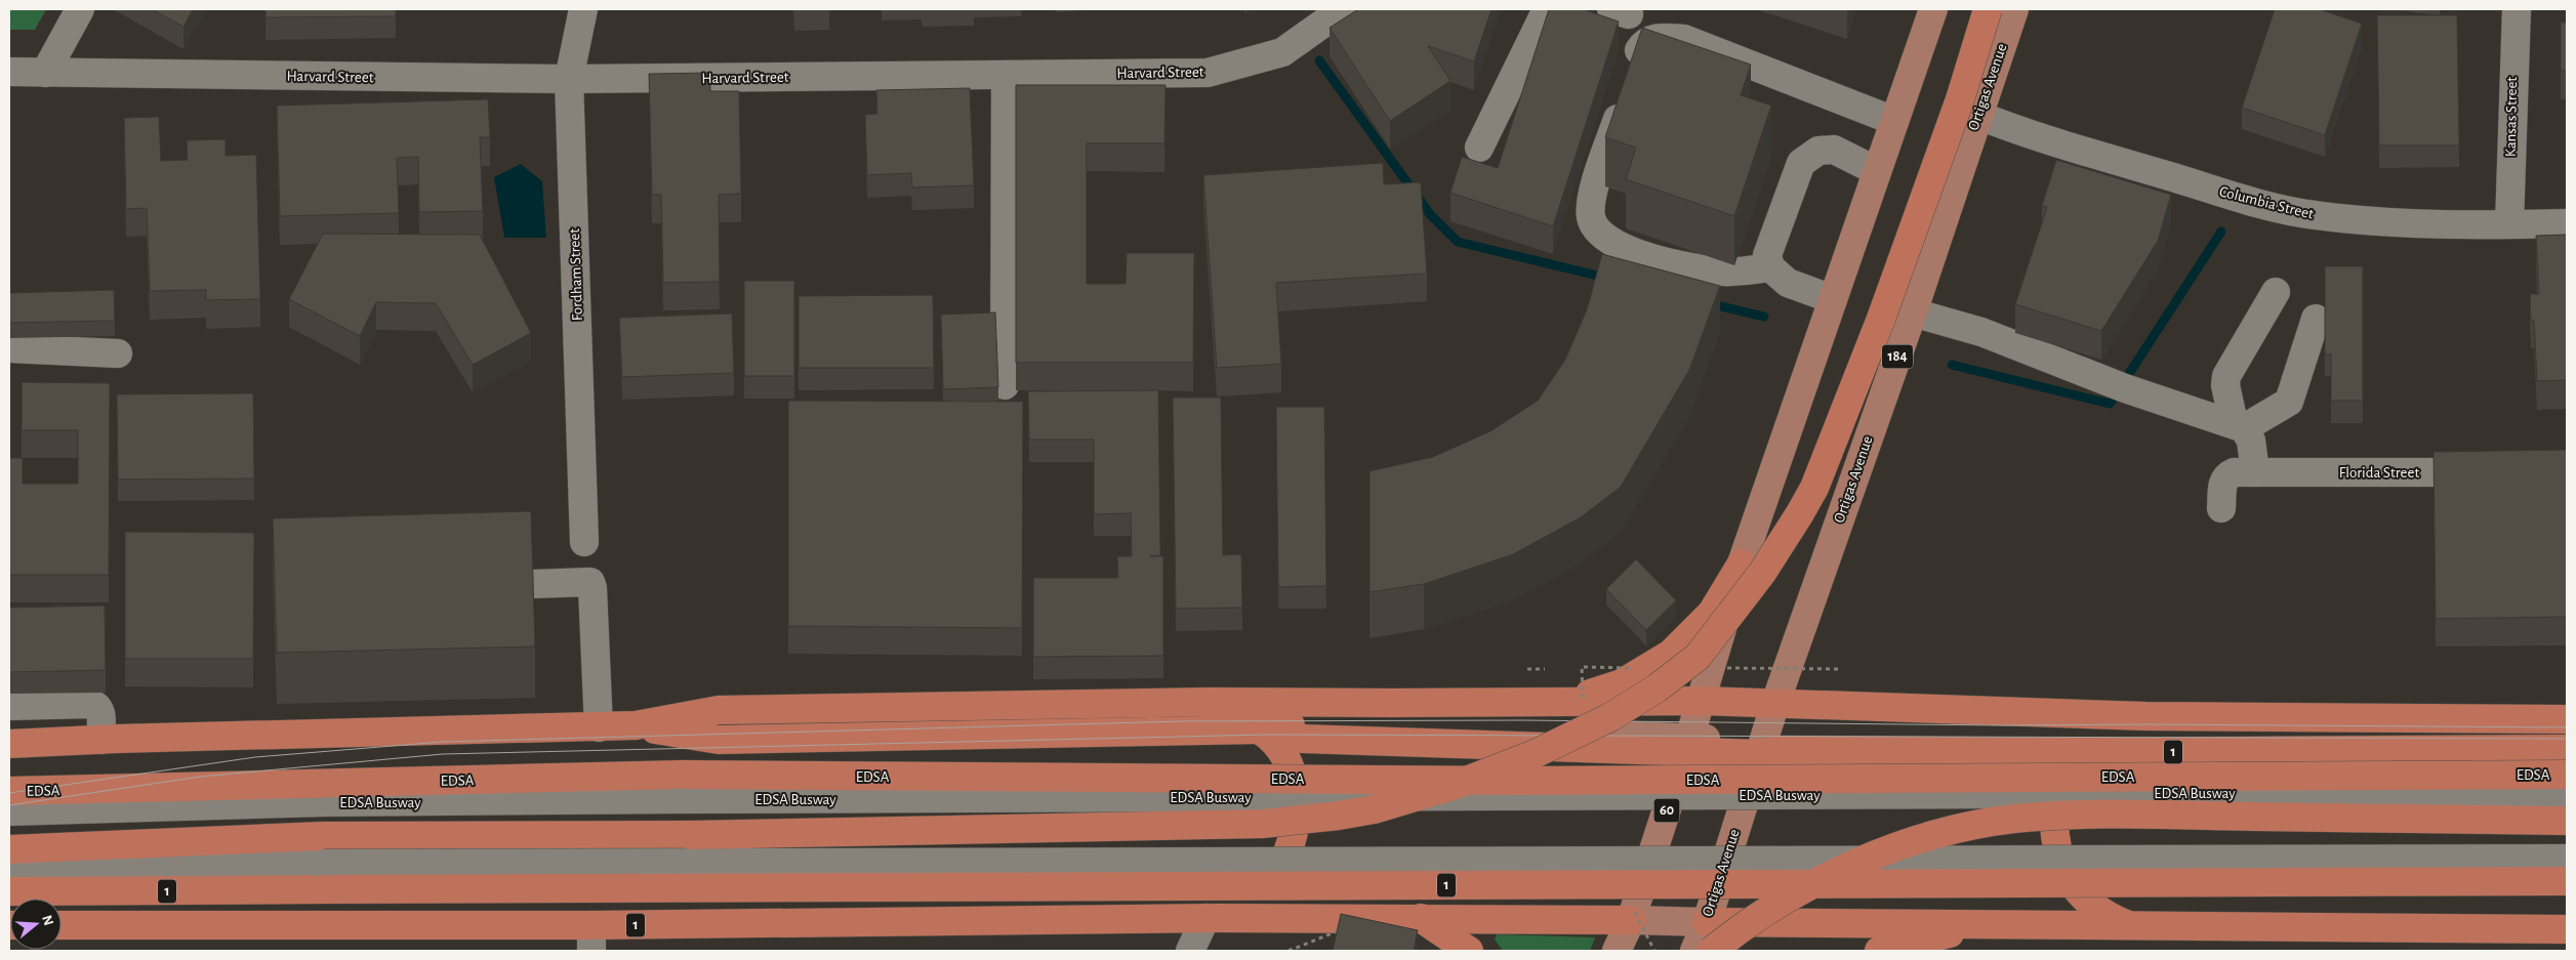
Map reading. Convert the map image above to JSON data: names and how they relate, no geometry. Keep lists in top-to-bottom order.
{
  "streets": {
    "highway": ["1", "EDSA"],
    "main road": ["Ortigas Avenue", "184", "60"],
    "street": [
      "Harvard Street",
      "Kansas Street",
      "Columbia Street",
      "Fordham Street",
      "Florida Street",
      "EDSA Busway"
    ]
  },
  "crossings": [
    ["Harvard Street", "Fordham Street"],
    ["Ortigas Avenue", "Columbia Street"],
    ["Ortigas Avenue", "1"],
    ["Kansas Street", "Columbia Street"],
    ["1", "60"],
    ["EDSA", "EDSA Busway"]
  ],
  "north": "right"
}
